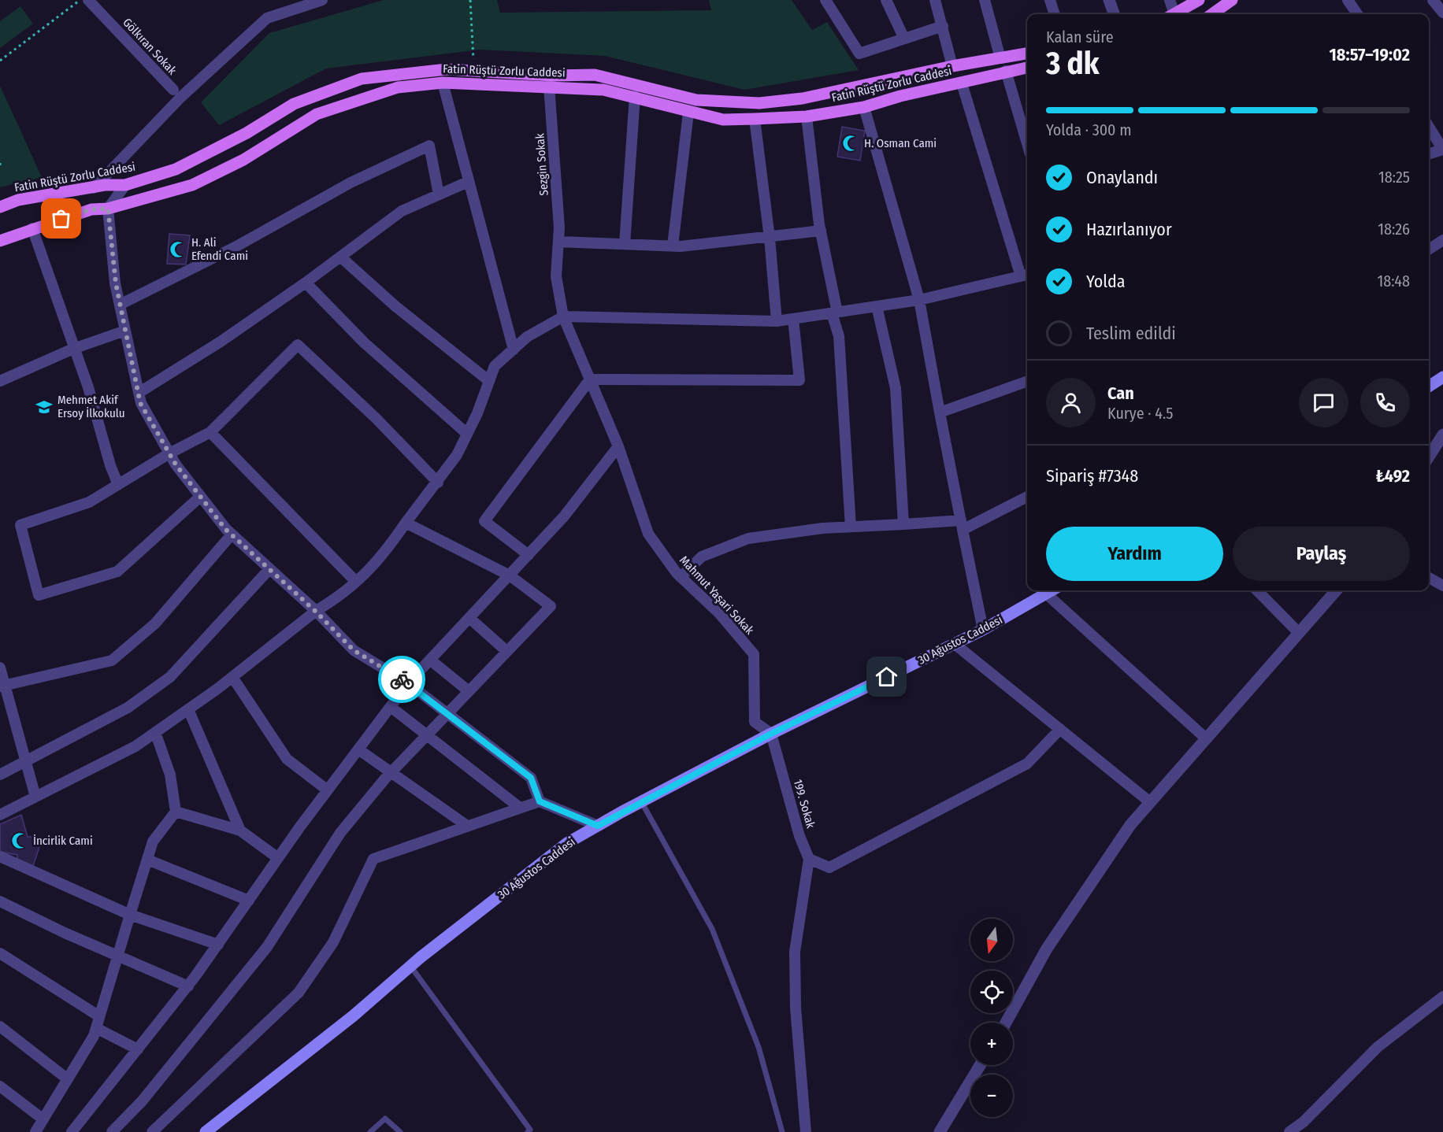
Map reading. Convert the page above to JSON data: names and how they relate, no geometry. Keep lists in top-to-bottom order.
{
  "streets": {
    "main road": ["Fatin Rüştü Zorlu Caddesi", "30 Ağustos Caddesi"],
    "street": [
      "Gölkıran Sokak",
      "Sezgin Sokak",
      "Mahmut Yaşari Sokak",
      "199. Sokak"
    ]
  },
  "crossings": [
    ["Fatin Rüştü Zorlu Caddesi", "Sezgin Sokak"],
    ["Sezgin Sokak", "Mahmut Yaşari Sokak"],
    ["Mahmut Yaşari Sokak", "30 Ağustos Caddesi"],
    ["Mahmut Yaşari Sokak", "199. Sokak"],
    ["30 Ağustos Caddesi", "199. Sokak"]
  ],
  "places": {
    "mosque": ["H. Osman Cami", "H. Ali Efendi Cami", "İncirlik Cami"],
    "school or university": ["Mehmet Akif Ersoy İlkokulu"]
  },
  "north": "bottom",
  "page": {
    "heading": ["3 dk", "Kalan süre", "18:57–19:02"],
    "panel": [
      "Can",
      "Kurye · 4.5",
      "Sipariş #7348",
      "₺492"
    ],
    "bar": "Yolda · 300 m",
    "list": [
      ["Onaylandı", "18:25"],
      ["Hazırlanıyor", "18:26"],
      ["Yolda", "18:48"],
      "Teslim edildi"
    ],
    "buttons": ["Yardım", "Paylaş"],
    "map_buttons": ["+", "−"]
  }
}
